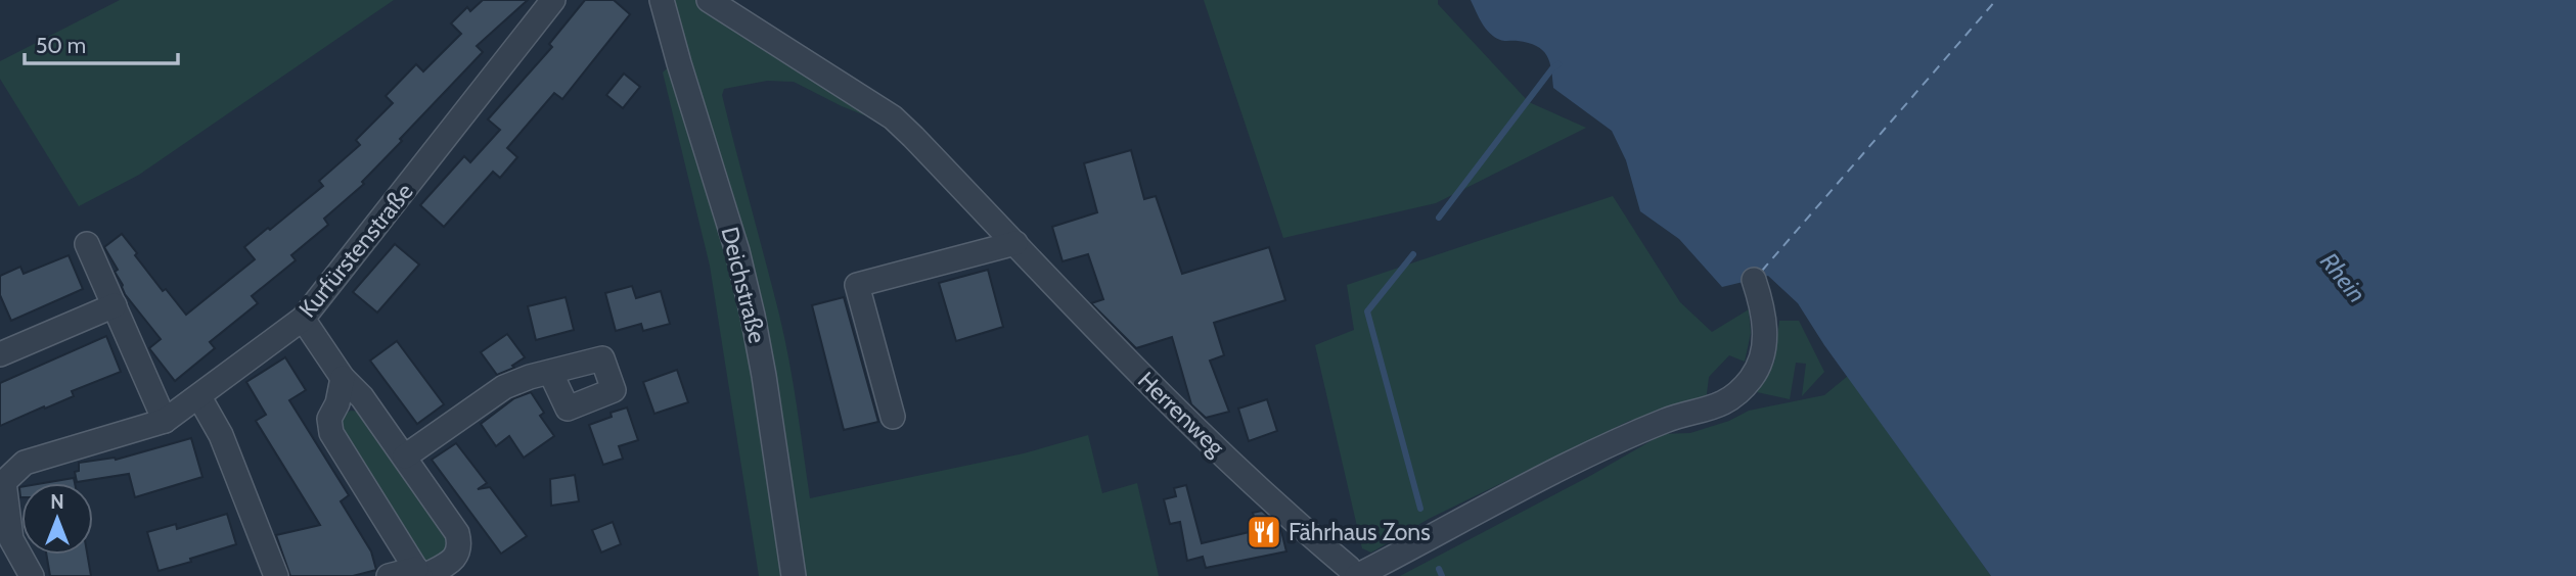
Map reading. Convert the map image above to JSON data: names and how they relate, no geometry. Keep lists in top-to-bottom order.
{
  "streets": {
    "street": ["Kurfürstenstraße", "Deichstraße", "Herrenweg"]
  },
  "water": ["Rhein"],
  "places": {
    "restaurant": ["Fährhaus Zons"]
  },
  "scale_bar": "50 m",
  "north": "top"
}
